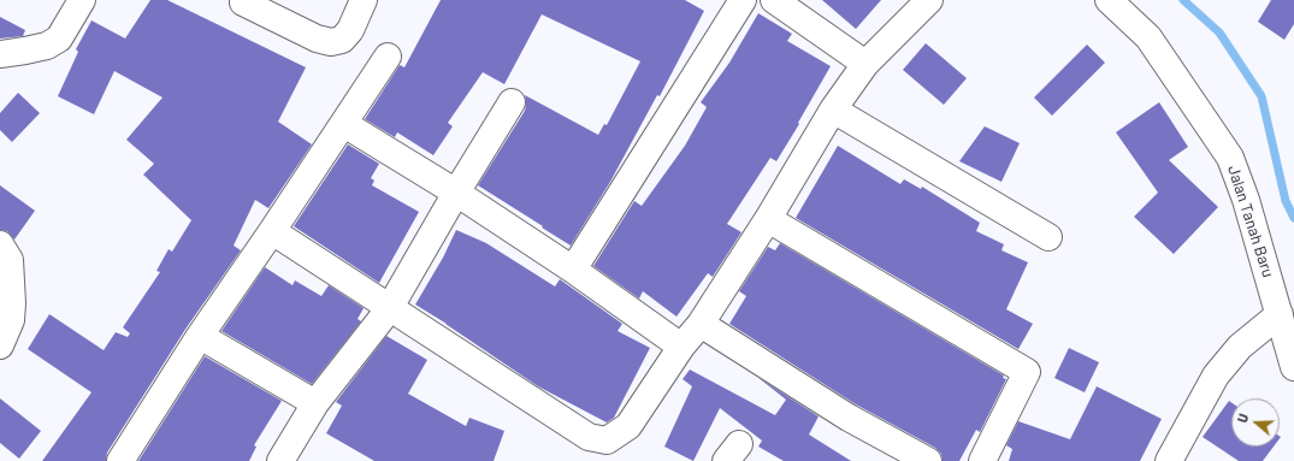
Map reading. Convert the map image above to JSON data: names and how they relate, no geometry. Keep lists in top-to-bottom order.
{
  "streets": {
    "street": ["Jalan Tanah Baru"]
  },
  "north": "left"
}
